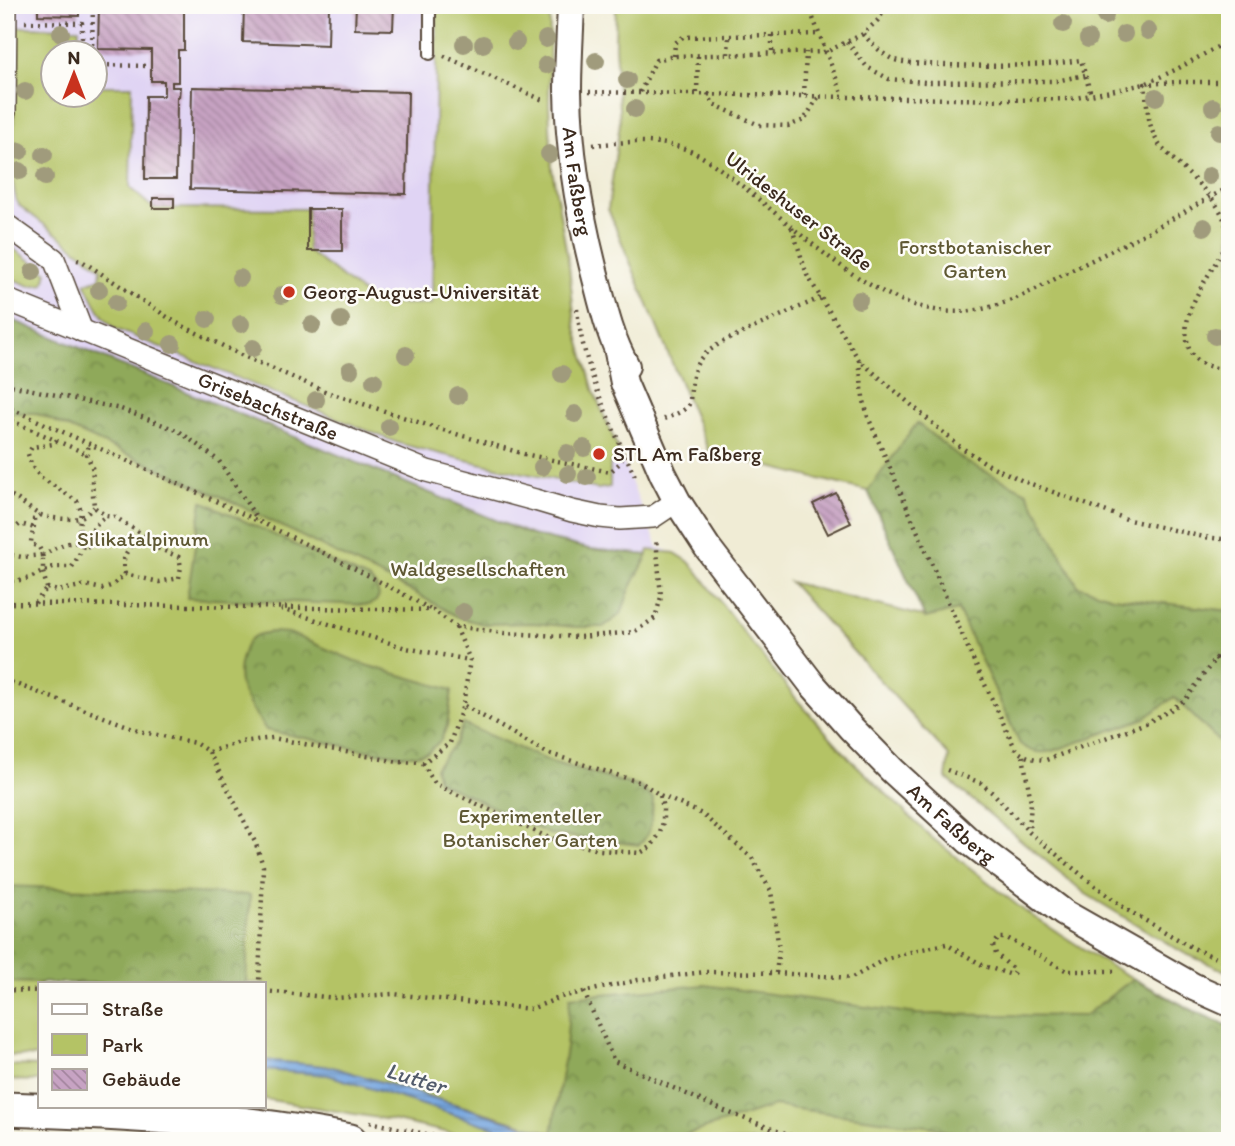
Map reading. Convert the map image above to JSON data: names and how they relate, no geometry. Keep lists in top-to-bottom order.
{
  "streets": {
    "street": ["Am Faßberg", "Grisebachstraße"],
    "path": ["Ulrideshuser Straße"]
  },
  "crossings": [
    ["Am Faßberg", "Ulrideshuser Straße"],
    ["Am Faßberg", "Grisebachstraße"]
  ],
  "water": ["Lutter"],
  "parks": [
    "Forstbotanischer Garten",
    "Silikatalpinum",
    "Waldgesellschaften",
    "Experimenteller Botanischer Garten"
  ],
  "places": ["Georg-August-Universität", "STL Am Faßberg"],
  "legend": ["Straße", "Park", "Gebäude"],
  "north": "top"
}
